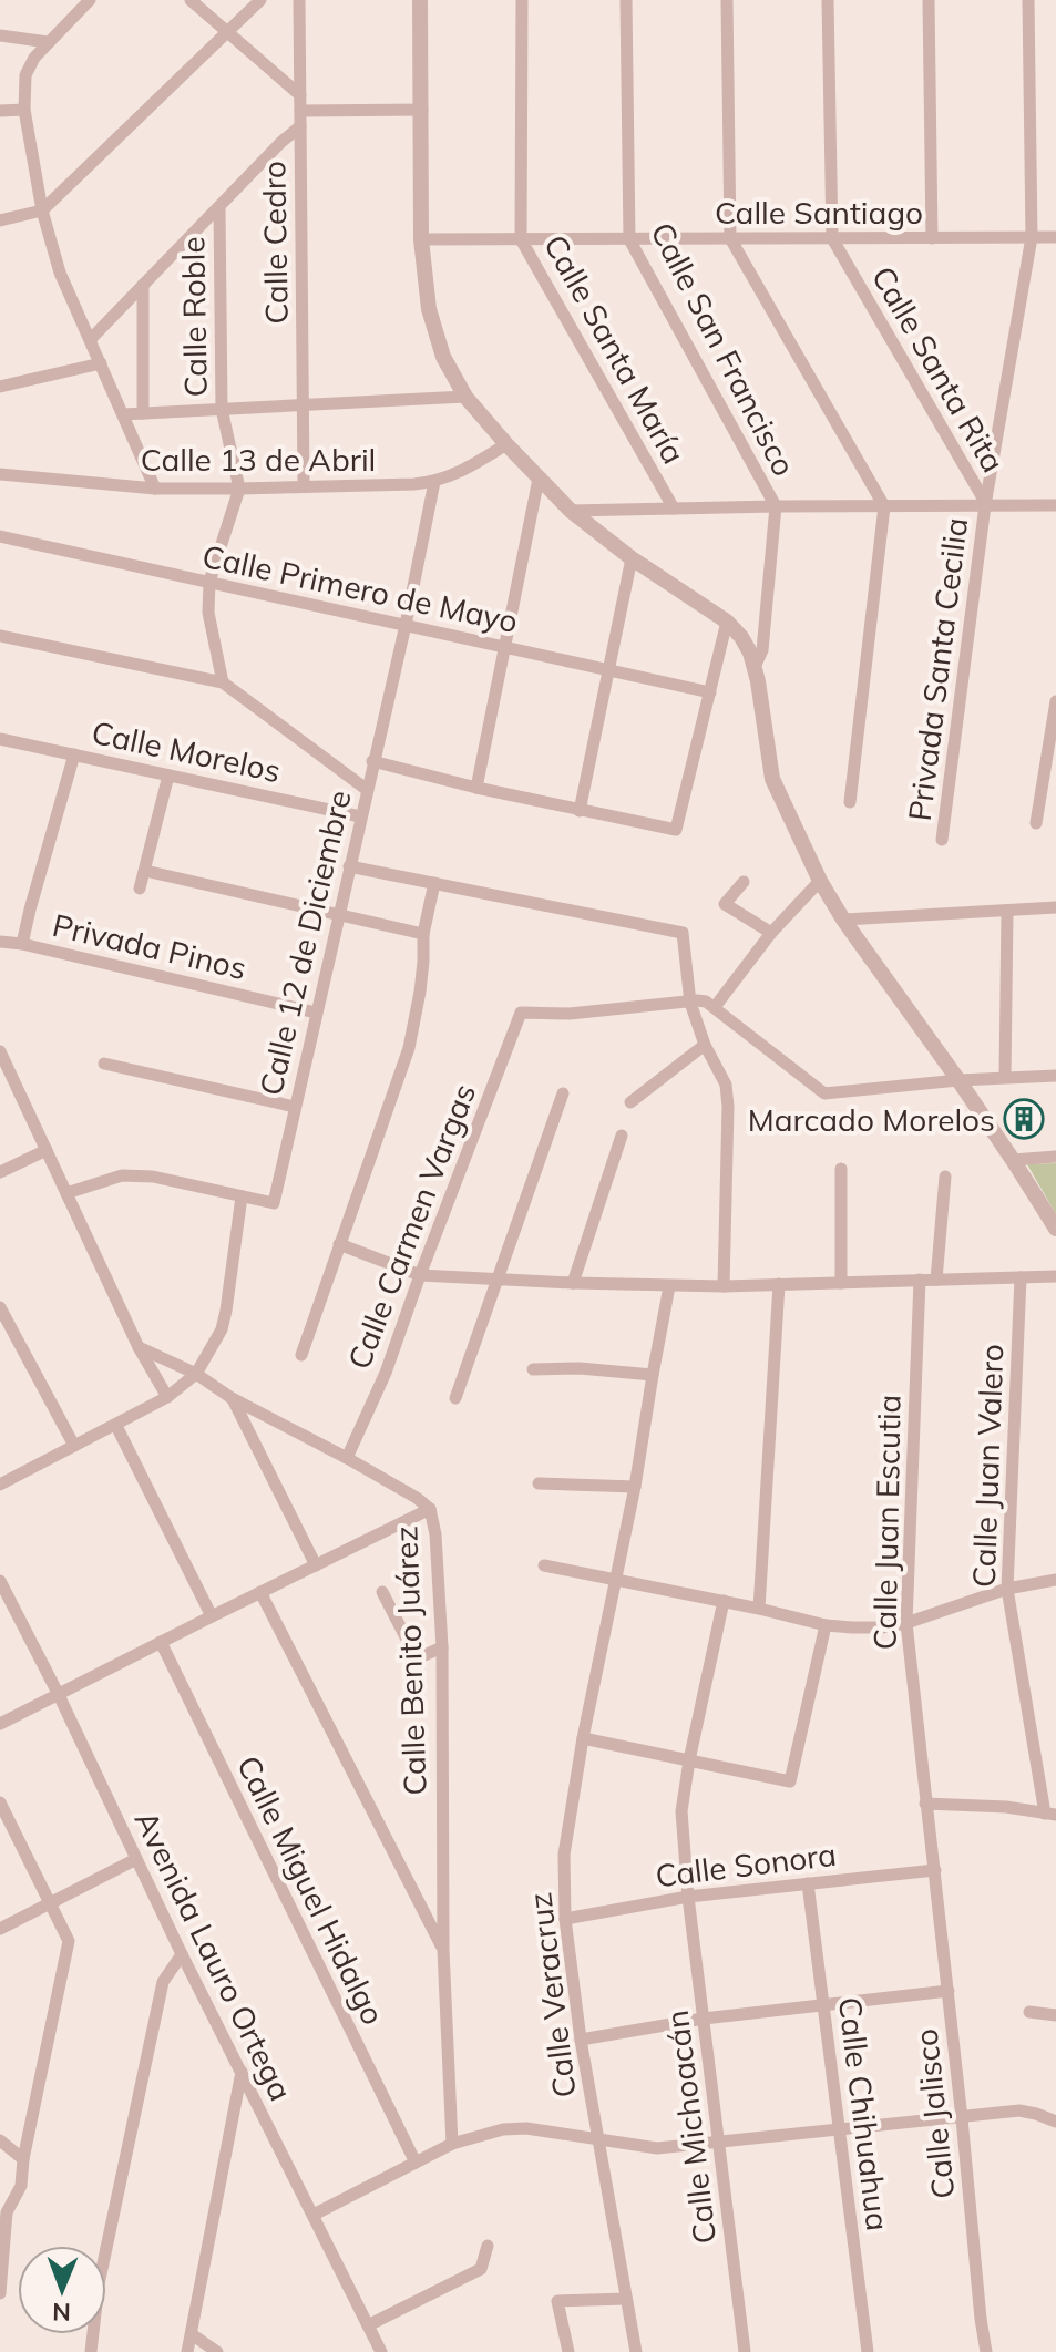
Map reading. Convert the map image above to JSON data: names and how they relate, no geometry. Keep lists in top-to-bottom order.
{
  "streets": {
    "street": [
      "Calle Santiago",
      "Calle Cedro",
      "Calle Roble",
      "Calle Santa María",
      "Calle San Francisco",
      "Calle Santa Rita",
      "Calle 13 de Abril",
      "Calle Primero de Mayo",
      "Privada Santa Cecilia",
      "Calle Morelos",
      "Calle 12 de Diciembre",
      "Privada Pinos",
      "Calle Carmen Vargas",
      "Calle Juan Valero",
      "Calle Juan Escutia",
      "Calle Benito Juárez",
      "Calle Sonora",
      "Calle Miguel Hidalgo",
      "Avenida Lauro Ortega",
      "Calle Veracruz",
      "Calle Chihuahua",
      "Calle Jalisco",
      "Calle Michoacán"
    ]
  },
  "crossings": [
    ["Calle Santiago", "Calle Santa María"],
    ["Calle Santiago", "Calle San Francisco"],
    ["Calle Santiago", "Calle Santa Rita"],
    ["Calle Santiago", "Privada Santa Cecilia"],
    ["Calle Cedro", "Calle 13 de Abril"],
    ["Calle Roble", "Calle 13 de Abril"],
    ["Calle Santa Rita", "Privada Santa Cecilia"],
    ["Calle 13 de Abril", "Calle 12 de Diciembre"],
    ["Calle Primero de Mayo", "Calle 12 de Diciembre"],
    ["Calle Morelos", "Calle 12 de Diciembre"],
    ["Calle 12 de Diciembre", "Privada Pinos"],
    ["Calle Carmen Vargas", "Calle Benito Juárez"],
    ["Calle Juan Escutia", "Calle Sonora"],
    ["Calle Juan Escutia", "Calle Jalisco"],
    ["Calle Sonora", "Calle Veracruz"],
    ["Calle Sonora", "Calle Chihuahua"],
    ["Calle Sonora", "Calle Jalisco"],
    ["Calle Sonora", "Calle Michoacán"]
  ],
  "places": {
    "building": ["Marcado Morelos"]
  },
  "north": "bottom"
}
